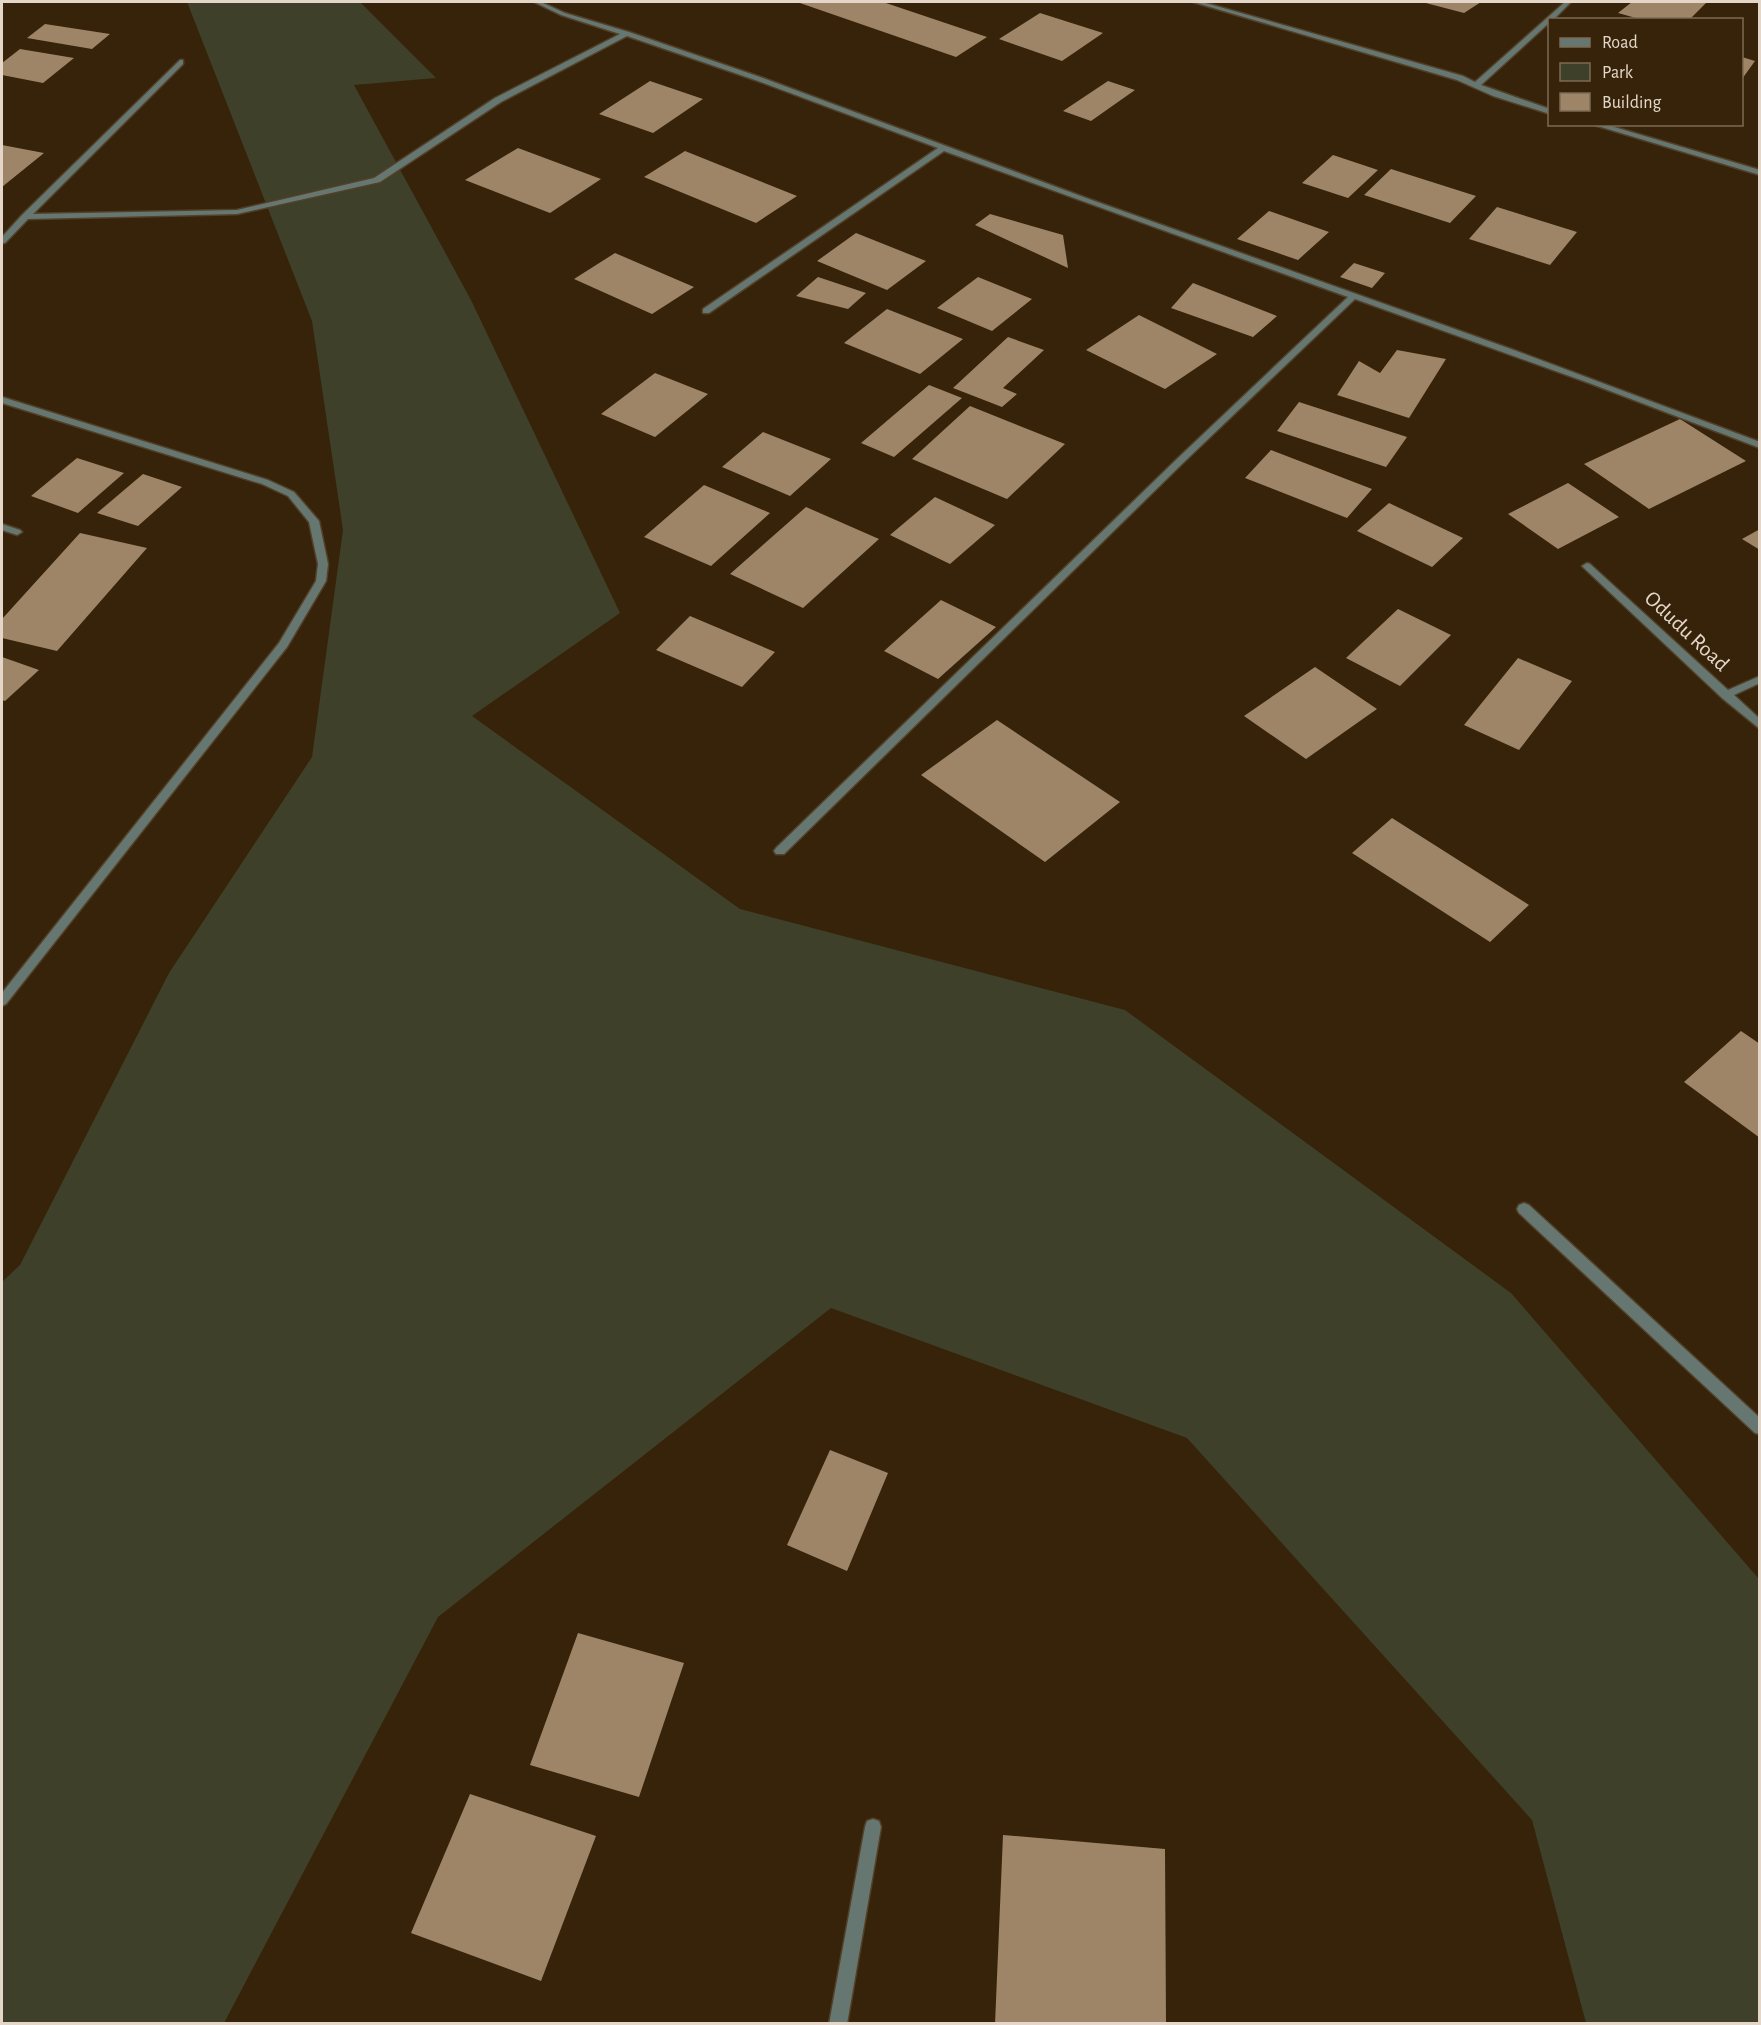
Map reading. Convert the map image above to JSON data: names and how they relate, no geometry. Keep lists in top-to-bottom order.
{
  "streets": {
    "street": ["Odudu Road"]
  },
  "legend": ["Road", "Park", "Building"]
}
